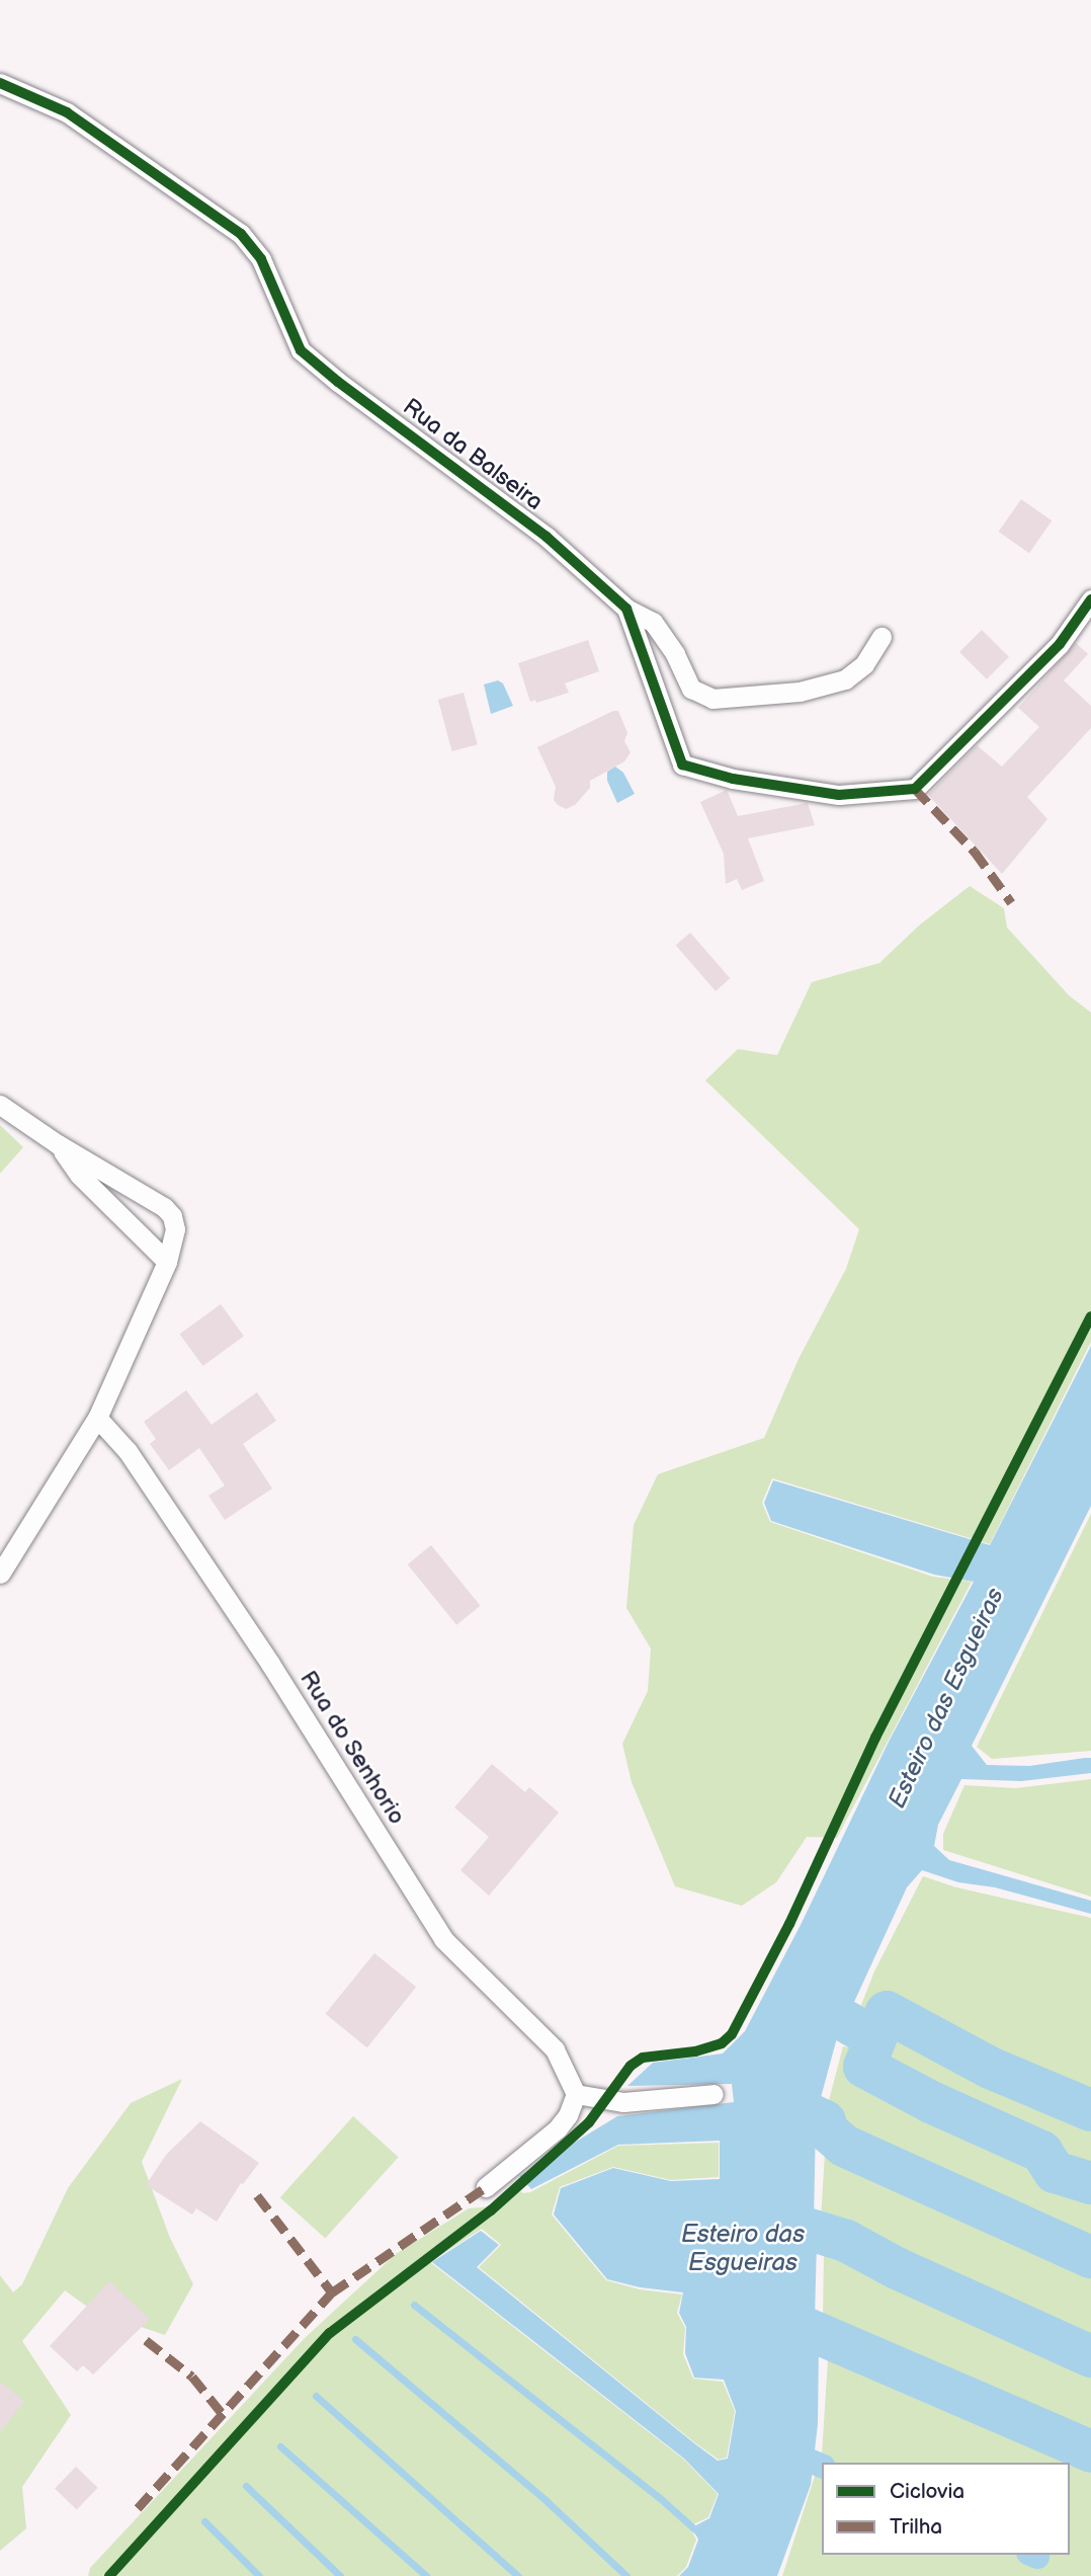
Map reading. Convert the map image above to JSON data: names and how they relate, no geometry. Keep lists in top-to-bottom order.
{
  "streets": {
    "street": ["Rua da Balseira", "Rua do Senhorio"]
  },
  "water": ["Esteiro das Esgueiras"],
  "legend": ["Ciclovia", "Trilha"]
}
